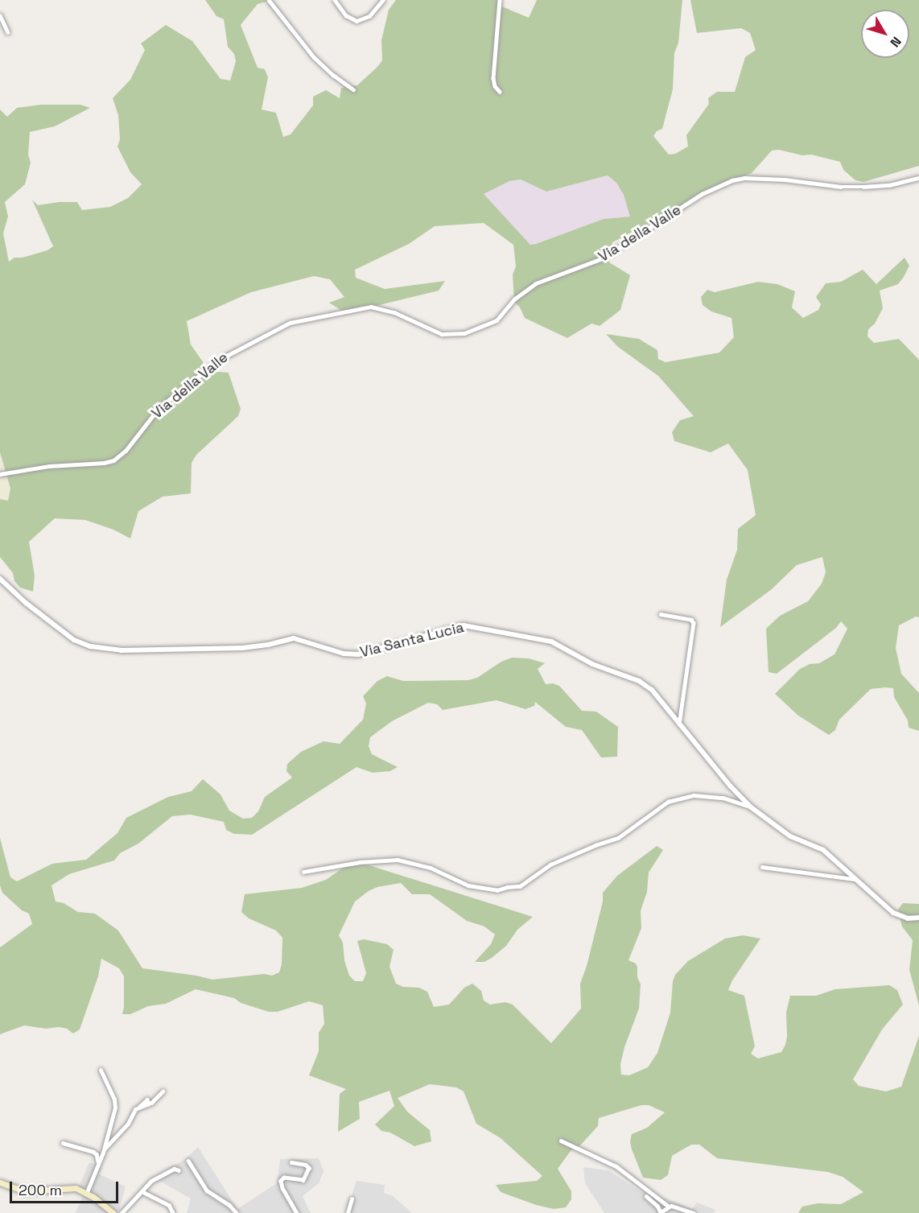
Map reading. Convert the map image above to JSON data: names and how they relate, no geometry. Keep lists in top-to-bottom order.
{
  "streets": {
    "street": ["Via della Valle", "Via Santa Lucia"]
  },
  "scale_bar": "200 m",
  "north": "bottom right"
}
